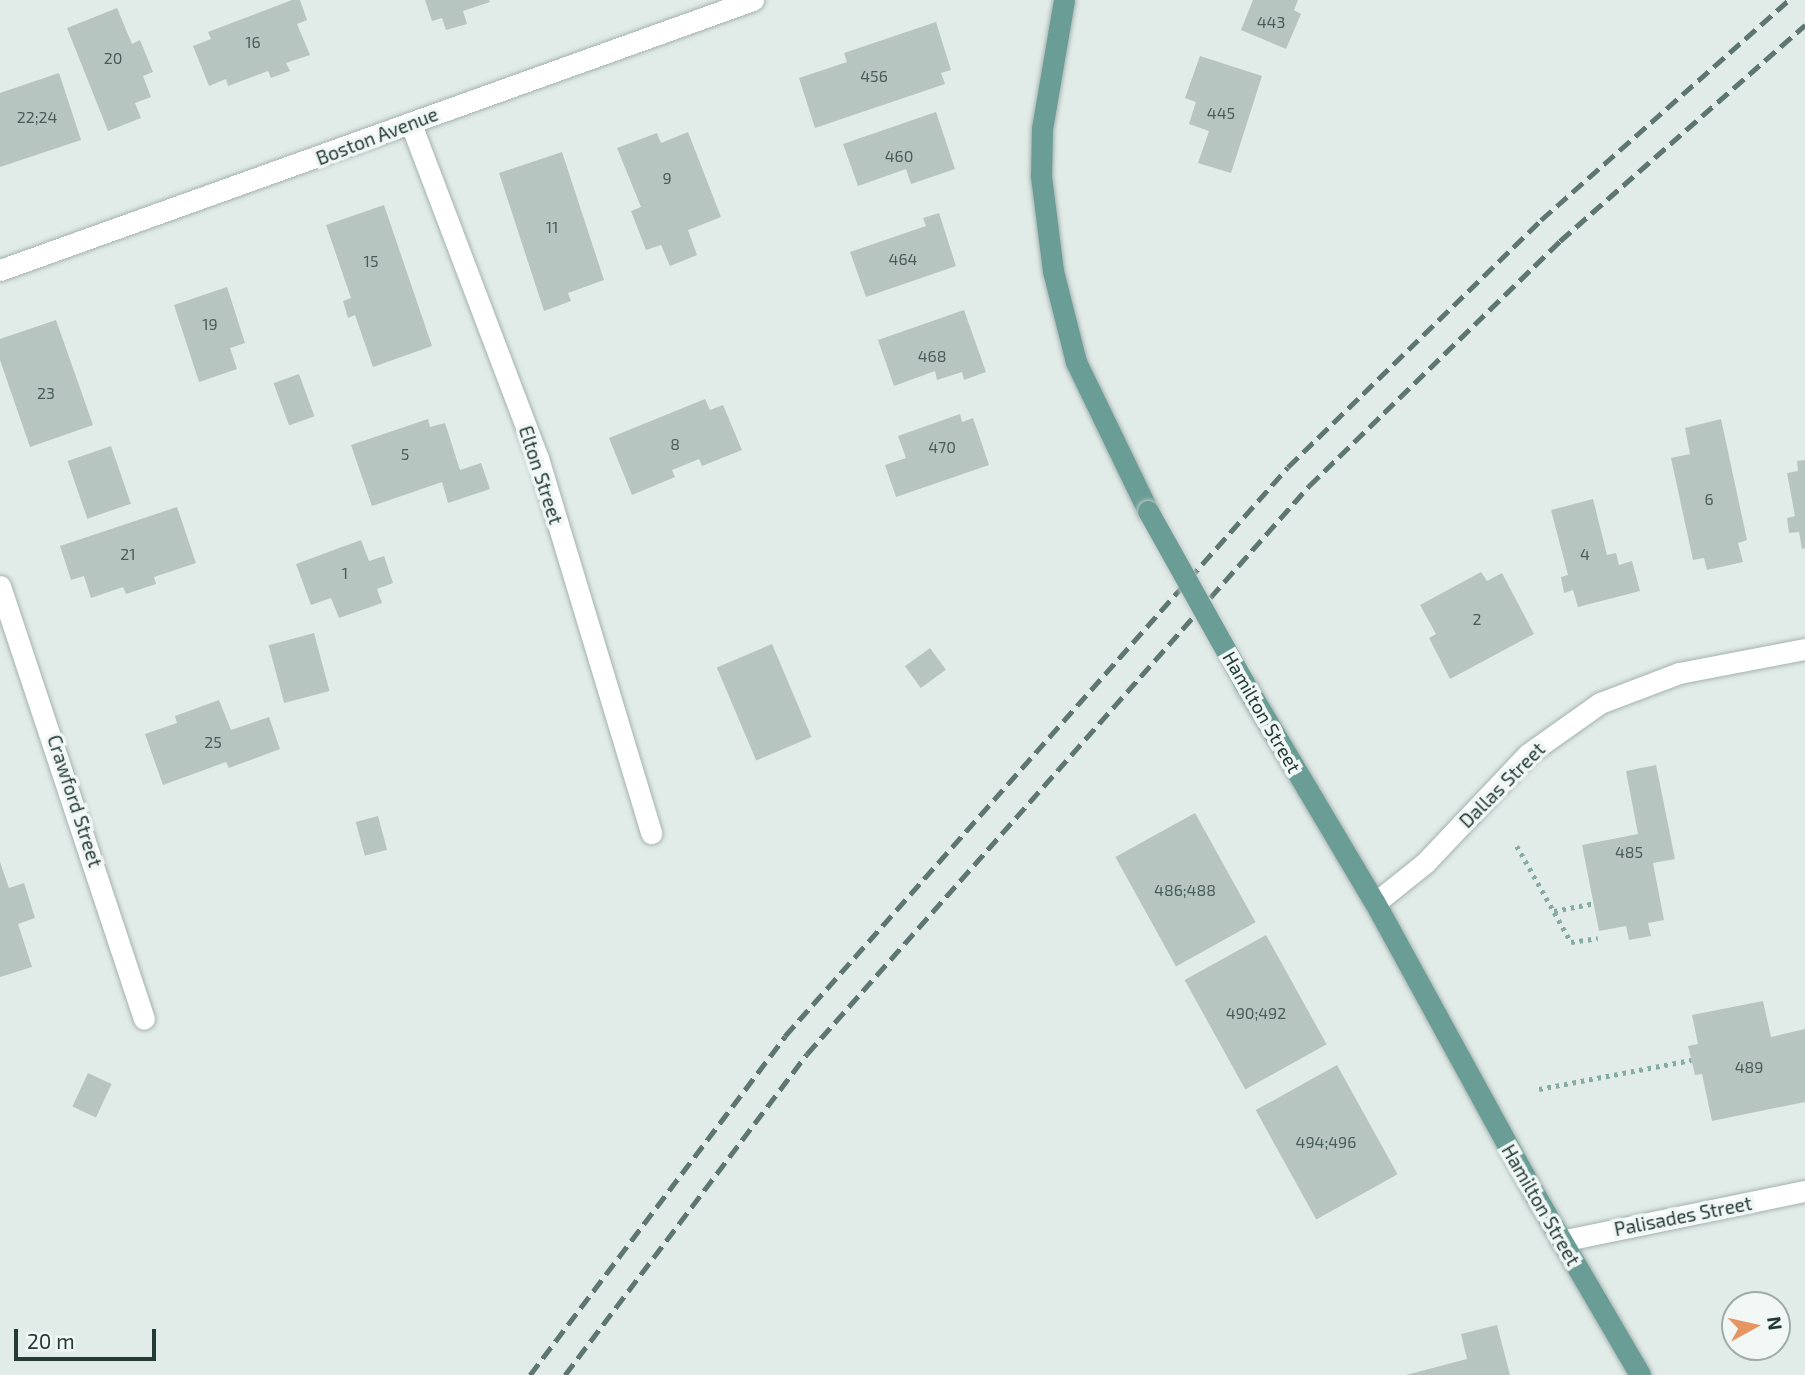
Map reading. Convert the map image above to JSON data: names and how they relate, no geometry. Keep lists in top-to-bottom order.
{
  "streets": {
    "main road": ["Hamilton Street"],
    "street": [
      "Boston Avenue",
      "Elton Street",
      "Dallas Street",
      "Crawford Street",
      "Palisades Street"
    ]
  },
  "crossings": [
    ["Boston Avenue", "Elton Street"],
    ["Hamilton Street", "Dallas Street"],
    ["Hamilton Street", "Palisades Street"]
  ],
  "house_numbers": [
    "443",
    "16",
    "20",
    "456",
    "445",
    "22;24",
    "460",
    "9",
    "11",
    "464",
    "15",
    "19",
    "468",
    "23",
    "8",
    "470",
    "5",
    "6",
    "21",
    "4",
    "1",
    "2",
    "25",
    "485",
    "486;488",
    "490;492",
    "489",
    "494;496"
  ],
  "scale_bar": "20 m",
  "north": "right"
}
